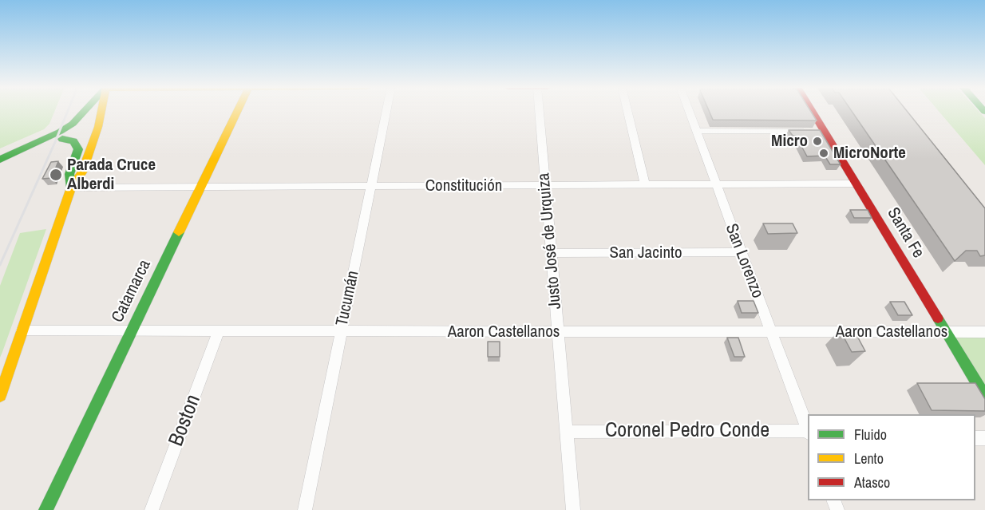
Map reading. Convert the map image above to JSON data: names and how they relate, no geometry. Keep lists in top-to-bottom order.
{
  "streets": {
    "street": [
      "Constitución",
      "Santa Fe",
      "Justo José de Urquiza",
      "San Jacinto",
      "San Lorenzo",
      "Catamarca",
      "Tucumán",
      "Aaron Castellanos",
      "Boston",
      "Coronel Pedro Conde"
    ]
  },
  "crossings": [
    ["Constitución", "Santa Fe"],
    ["Constitución", "Justo José de Urquiza"],
    ["Constitución", "San Lorenzo"],
    ["Constitución", "Catamarca"],
    ["Constitución", "Tucumán"],
    ["Santa Fe", "Aaron Castellanos"],
    ["Justo José de Urquiza", "San Jacinto"],
    ["Justo José de Urquiza", "Aaron Castellanos"],
    ["Justo José de Urquiza", "Coronel Pedro Conde"],
    ["San Jacinto", "San Lorenzo"],
    ["San Lorenzo", "Aaron Castellanos"],
    ["Catamarca", "Aaron Castellanos"],
    ["Tucumán", "Aaron Castellanos"],
    ["Aaron Castellanos", "Boston"]
  ],
  "places": ["Micro", "MicroNorte", "Parada Cruce Alberdi"],
  "legend": ["Fluido", "Lento", "Atasco"]
}
